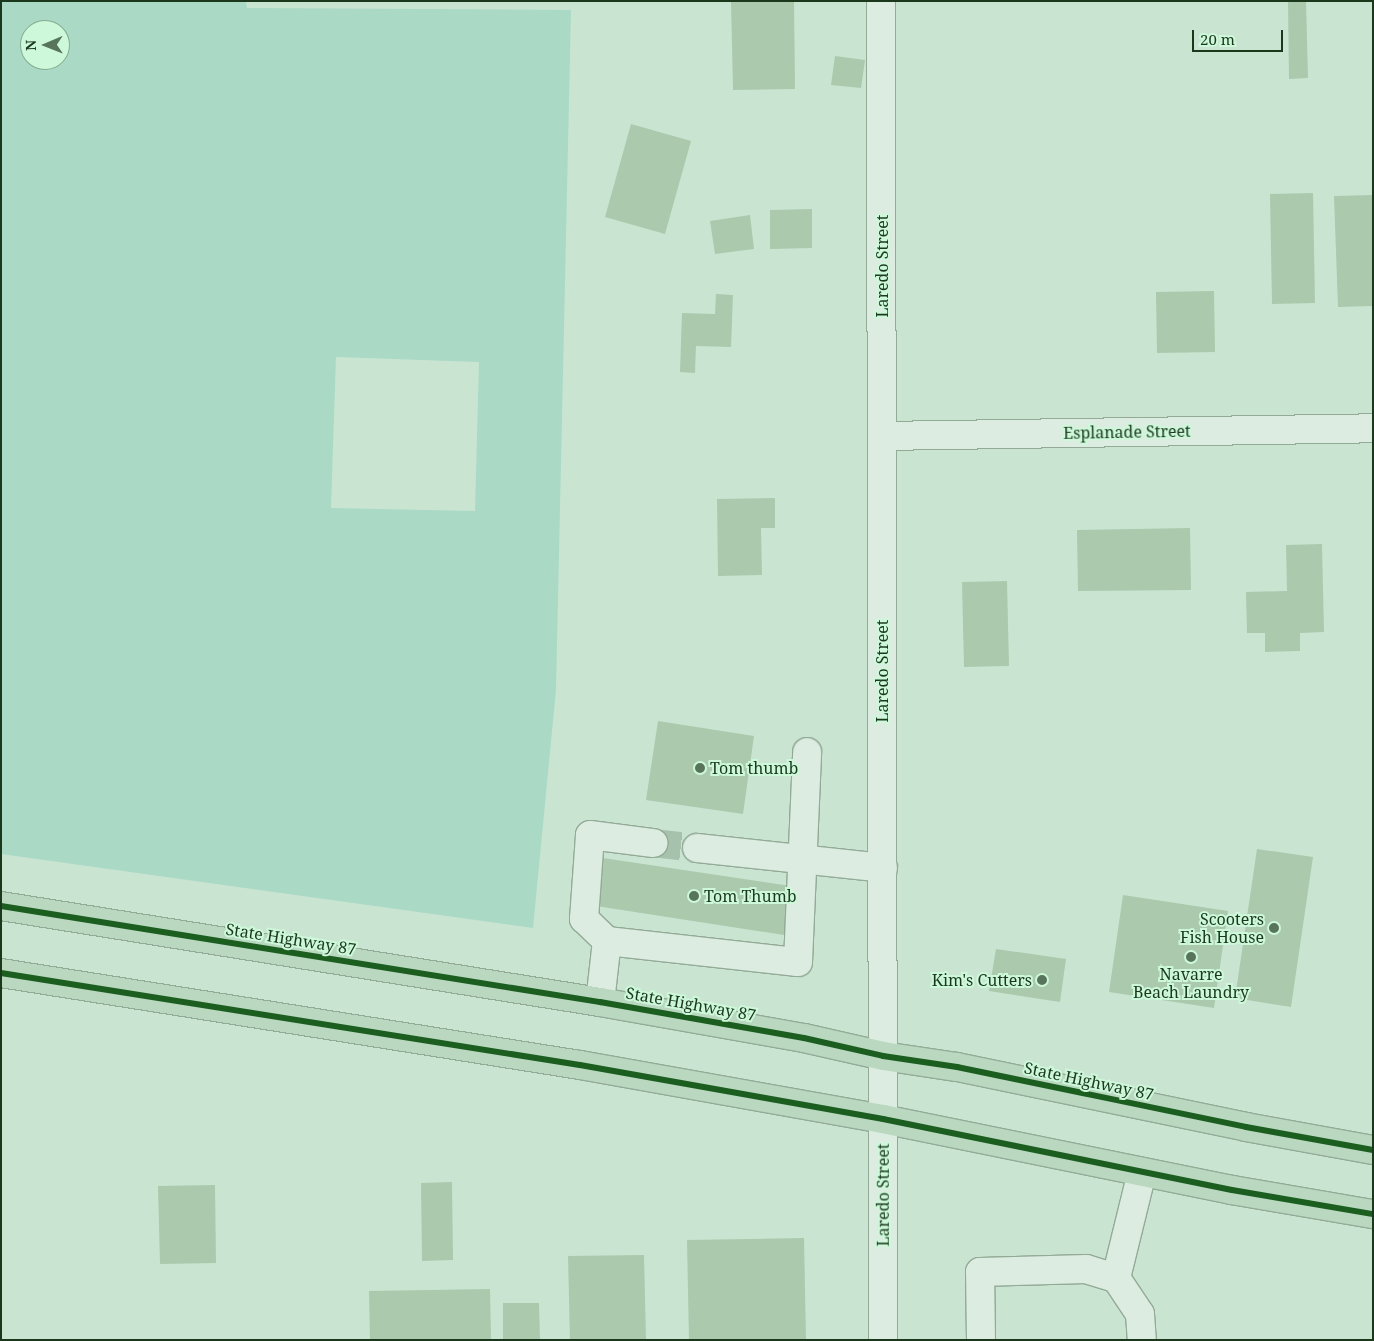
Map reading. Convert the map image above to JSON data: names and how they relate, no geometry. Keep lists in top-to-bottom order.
{
  "streets": {
    "highway": ["State Highway 87"],
    "street": ["Laredo Street", "Esplanade Street"]
  },
  "crossings": [
    ["Laredo Street", "Esplanade Street"],
    ["Laredo Street", "State Highway 87"]
  ],
  "places": [
    "Tom thumb",
    "Tom Thumb",
    "Scooters Fish House",
    "Navarre Beach Laundry",
    "Kim's Cutters"
  ],
  "scale_bar": "20 m",
  "north": "left"
}
